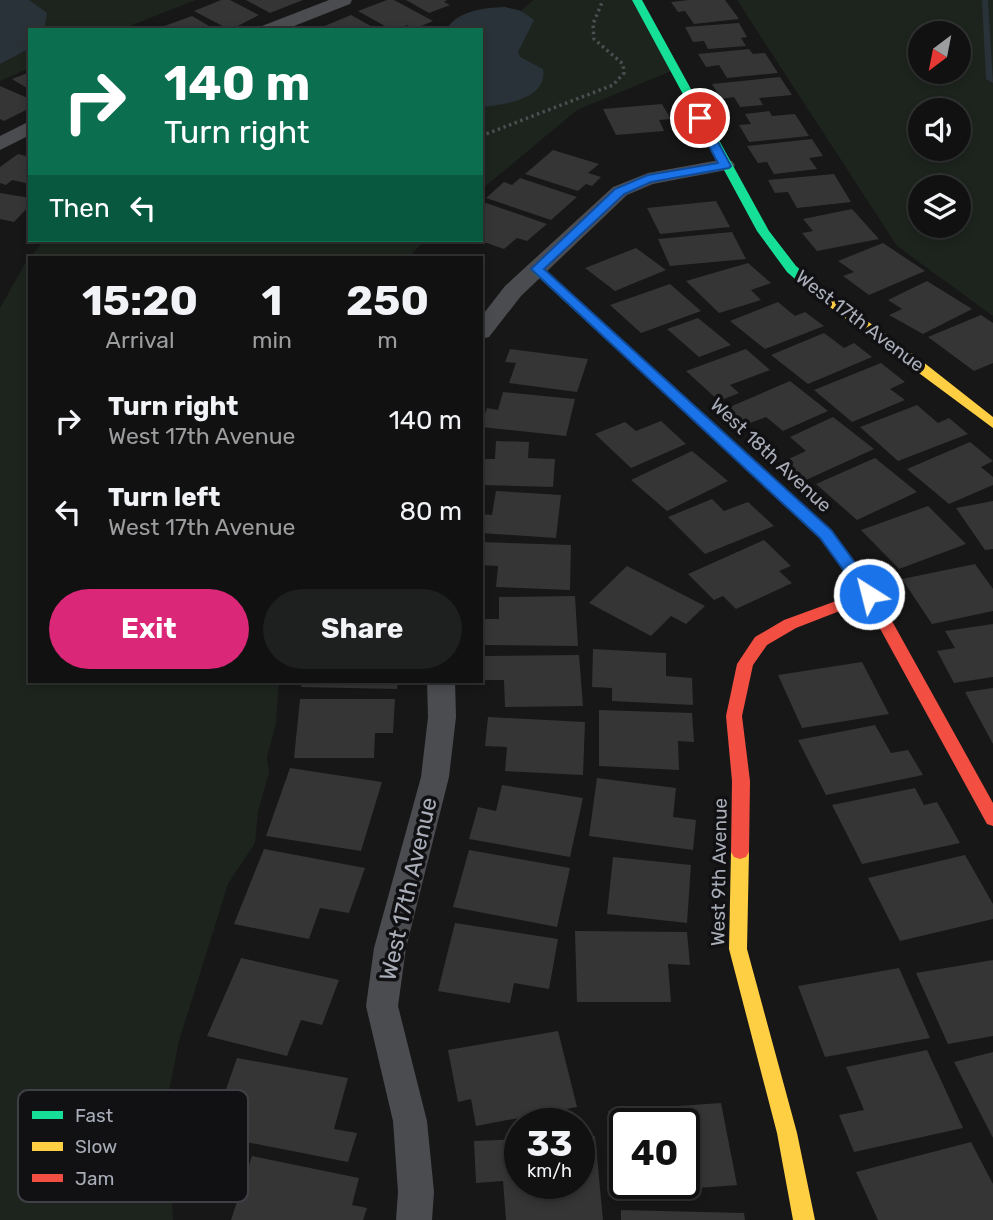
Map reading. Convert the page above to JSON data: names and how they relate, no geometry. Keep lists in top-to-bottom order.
{
  "streets": {
    "street": ["West 17th Avenue", "West 18th Avenue", "West 9th Avenue"]
  },
  "crossings": [
    ["West 18th Avenue", "West 9th Avenue"]
  ],
  "legend": ["Fast", "Slow", "Jam"],
  "north": "bottom left",
  "page": {
    "turn": ["140 m", "Turn right"],
    "then": "Then",
    "eta": [
      "15:20",
      "Arrival",
      "1",
      "min",
      "250",
      "m"
    ],
    "list": [
      {
        "name": "Turn right",
        "note": "West 17th Avenue",
        "value": "140 m"
      },
      {
        "name": "Turn left",
        "note": "West 17th Avenue",
        "value": "80 m"
      }
    ],
    "buttons": ["Exit", "Share"],
    "speed": "33 km/h",
    "limit": "40"
  }
}
